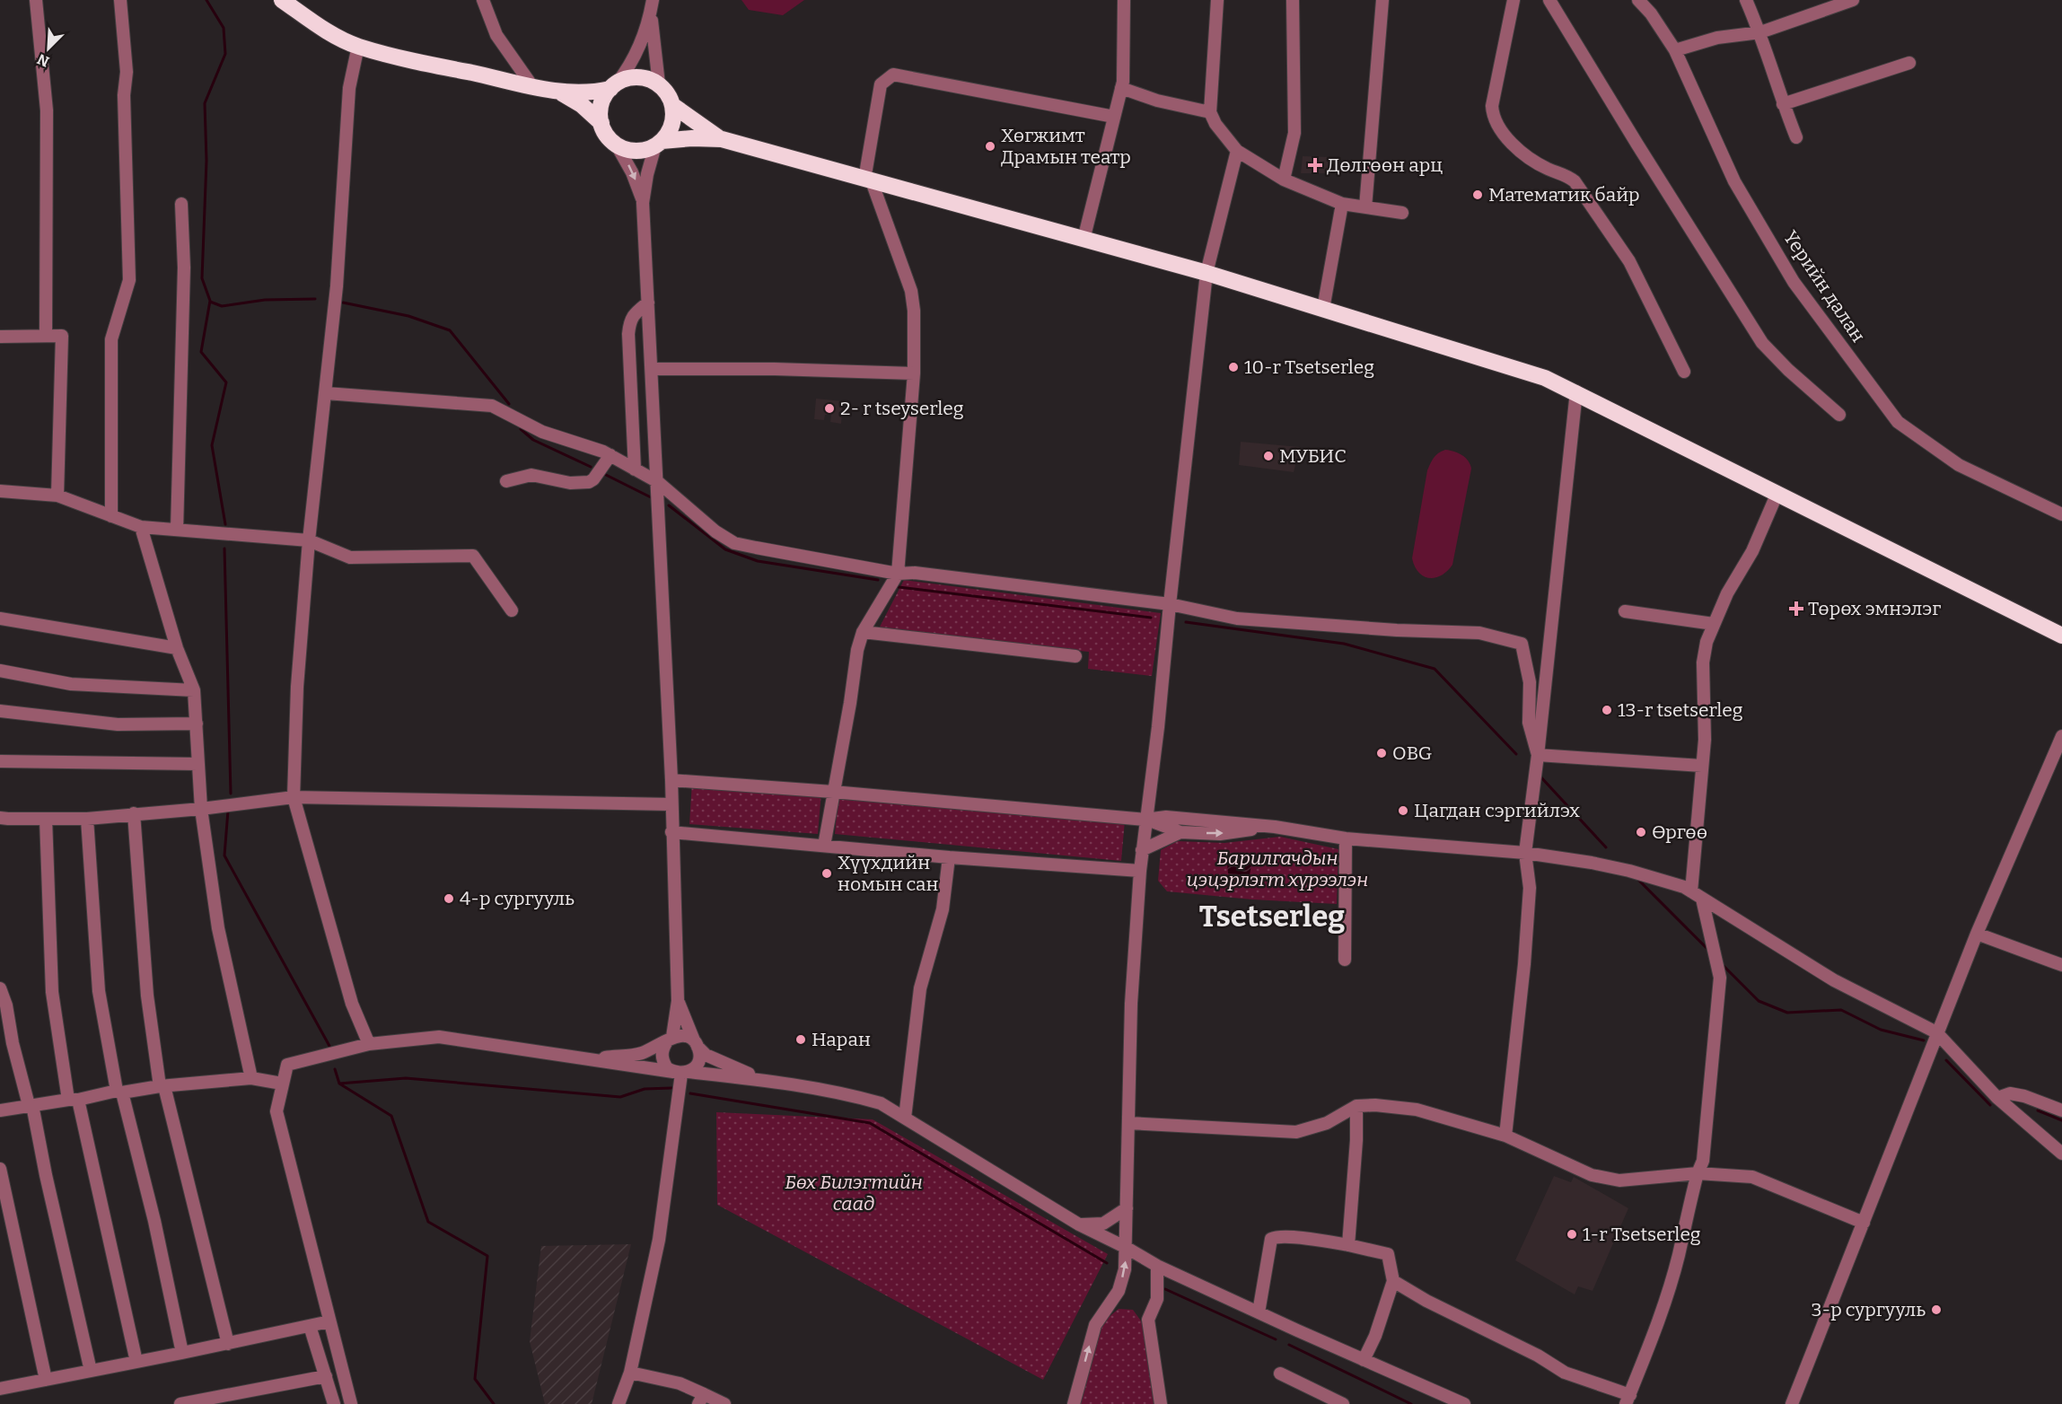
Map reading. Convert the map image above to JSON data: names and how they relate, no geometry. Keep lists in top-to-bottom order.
{
  "streets": {
    "street": ["Үерийн далан"]
  },
  "districts": ["Tsetserleg"],
  "parks": ["Барилгачдын цэцэрлэгт хүрээлэн", "Бөх Билэгтийн саад"],
  "places": {
    "other": [
      "Хөгжимт Драмын театр",
      "Математик байр",
      "10-r Tsetserleg",
      "2- r tseyserleg",
      "МУБИС",
      "13-r tsetserleg",
      "OBG",
      "Цагдан сэргийлэх",
      "Өргөө",
      "Хүүхдийн номын сан",
      "4-р сургууль",
      "Наран",
      "1-r Tsetserleg",
      "3-р сургууль"
    ],
    "health": ["Дөлгөөн арц", "Төрөх эмнэлэг"]
  },
  "north": "bottom left"
}
